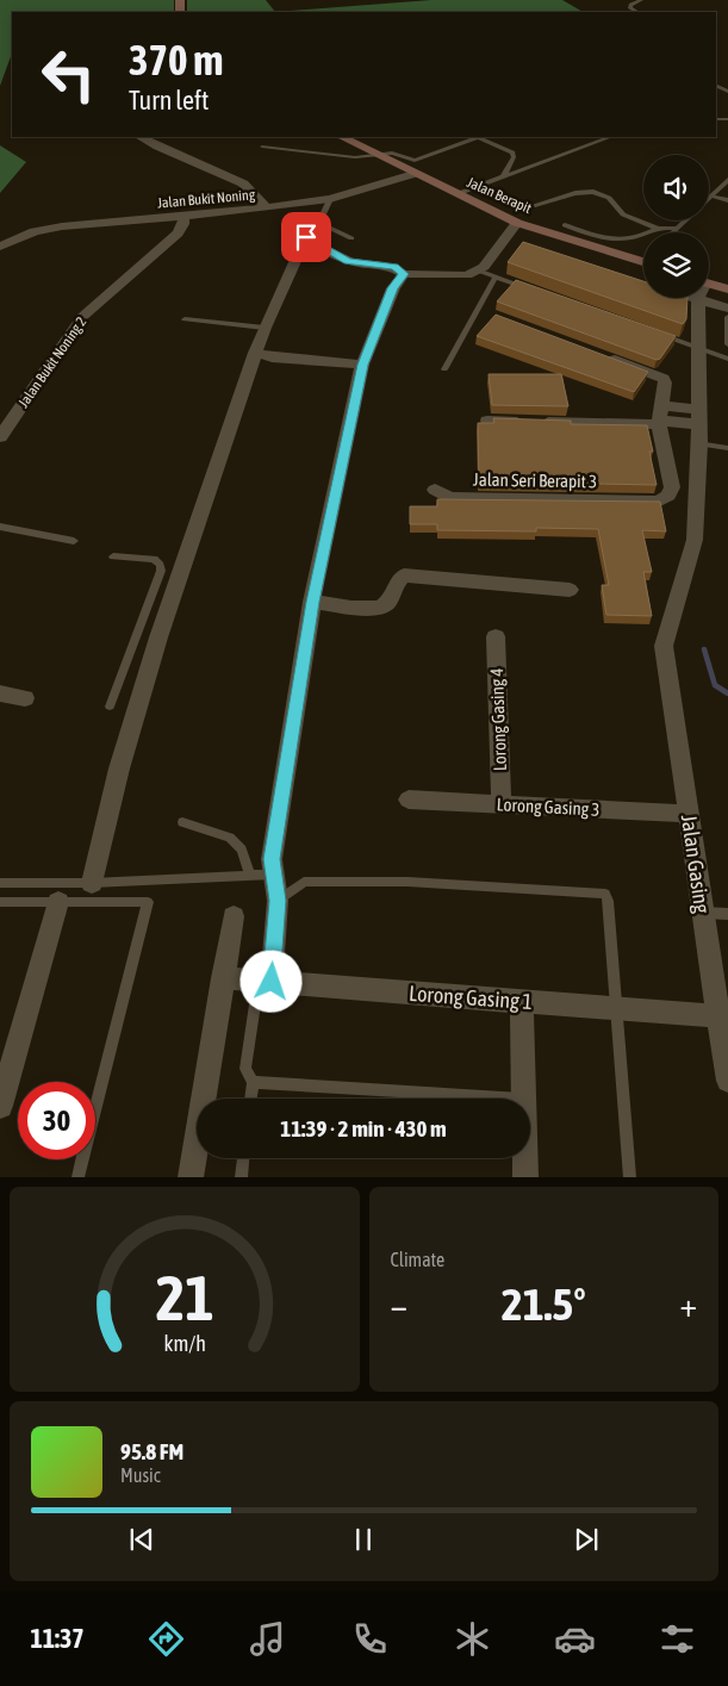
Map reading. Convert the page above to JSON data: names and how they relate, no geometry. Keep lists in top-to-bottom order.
{
  "streets": {
    "main road": ["Jalan Berapit"],
    "street": [
      "Jalan Bukit Noning",
      "Jalan Bukit Noning 2",
      "Jalan Seri Berapit 3",
      "Lorong Gasing 4",
      "Lorong Gasing 3",
      "Jalan Gasing",
      "Lorong Gasing 1"
    ]
  },
  "crossings": [
    ["Jalan Berapit", "Jalan Bukit Noning"],
    ["Jalan Bukit Noning", "Jalan Bukit Noning 2"],
    ["Lorong Gasing 4", "Lorong Gasing 3"],
    ["Lorong Gasing 3", "Jalan Gasing"],
    ["Jalan Gasing", "Lorong Gasing 1"]
  ],
  "page": {
    "turn": ["370 m", "Turn left"],
    "limit": "30",
    "trip": "11:39 · 2 min · 430 m",
    "tile": "Climate",
    "heat": ["−", "21.5°", "+"],
    "song": ["95.8 FM", "Music"],
    "tabs": "11:37",
    "gauge": ["21", "km/h"]
  }
}
